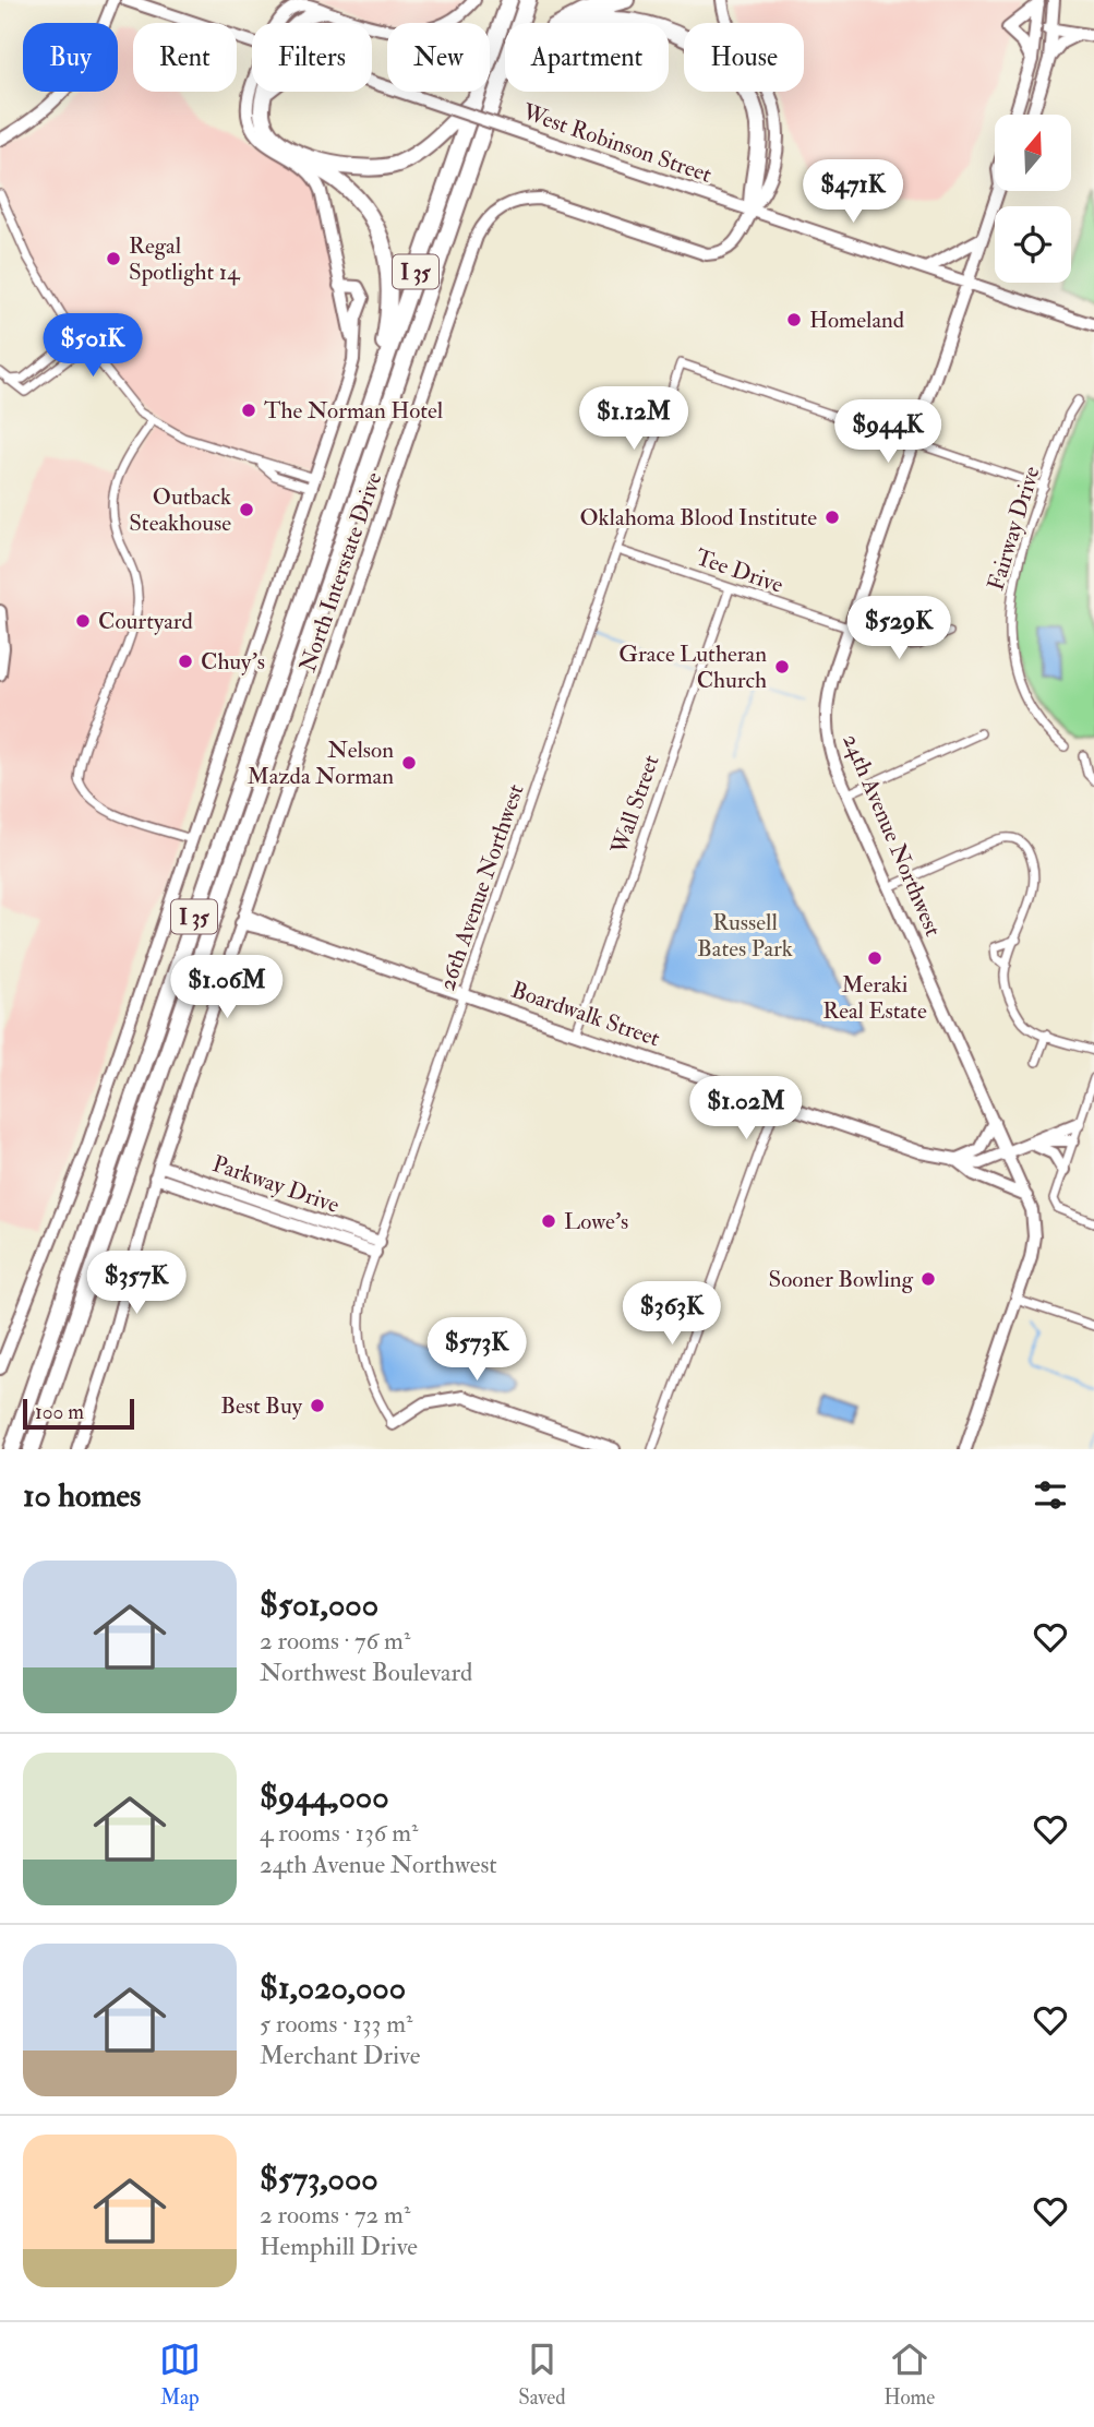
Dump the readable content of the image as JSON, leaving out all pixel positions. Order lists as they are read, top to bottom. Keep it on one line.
{"streets":{"highway":["I 35"],"main road":["West Robinson Street","North Interstate Drive","24th Avenue Northwest","Boardwalk Street","Parkway Drive"],"street":["Fairway Drive","Tee Drive","Wall Street","26th Avenue Northwest"]},"crossings":[["West Robinson Street","North Interstate Drive"],["West Robinson Street","24th Avenue Northwest"],["Tee Drive","Wall Street"],["Tee Drive","24th Avenue Northwest"],["Tee Drive","26th Avenue Northwest"],["North Interstate Drive","Boardwalk Street"],["North Interstate Drive","Parkway Drive"],["Wall Street","Boardwalk Street"],["24th Avenue Northwest","26th Avenue Northwest"],["24th Avenue Northwest","Boardwalk Street"],["26th Avenue Northwest","Boardwalk Street"],["26th Avenue Northwest","Parkway Drive"]],"parks":["Russell Bates Park"],"places":["Regal Spotlight 14","Homeland","The Norman Hotel","Outback Steakhouse","Oklahoma Blood Institute","Courtyard","Chuy's","Grace Lutheran Church","Nelson Mazda Norman","Meraki Real Estate","Lowe's","Sooner Bowling","Best Buy"],"scale_bar":"100 m","north":"top","page":{"chip":["Buy","Rent","Filters","New","Apartment","House"],"price":["$471K","$501K","$1.12M","$944K","$529K","$1.06M","$1.02M","$357K","$363K","$573K"],"scale":"100 m","heading":"10 homes","list":[{"name":"$501,000","note":"2 rooms · 76 m² · Northwest Boulevard"},{"name":"$944,000","note":"4 rooms · 136 m² · 24th Avenue Northwest"},{"name":"$1,020,000","note":"5 rooms · 133 m² · Merchant Drive"},{"name":"$573,000","note":"2 rooms · 72 m² · Hemphill Drive"}],"tabs":["Map","Saved","Home"]}}
